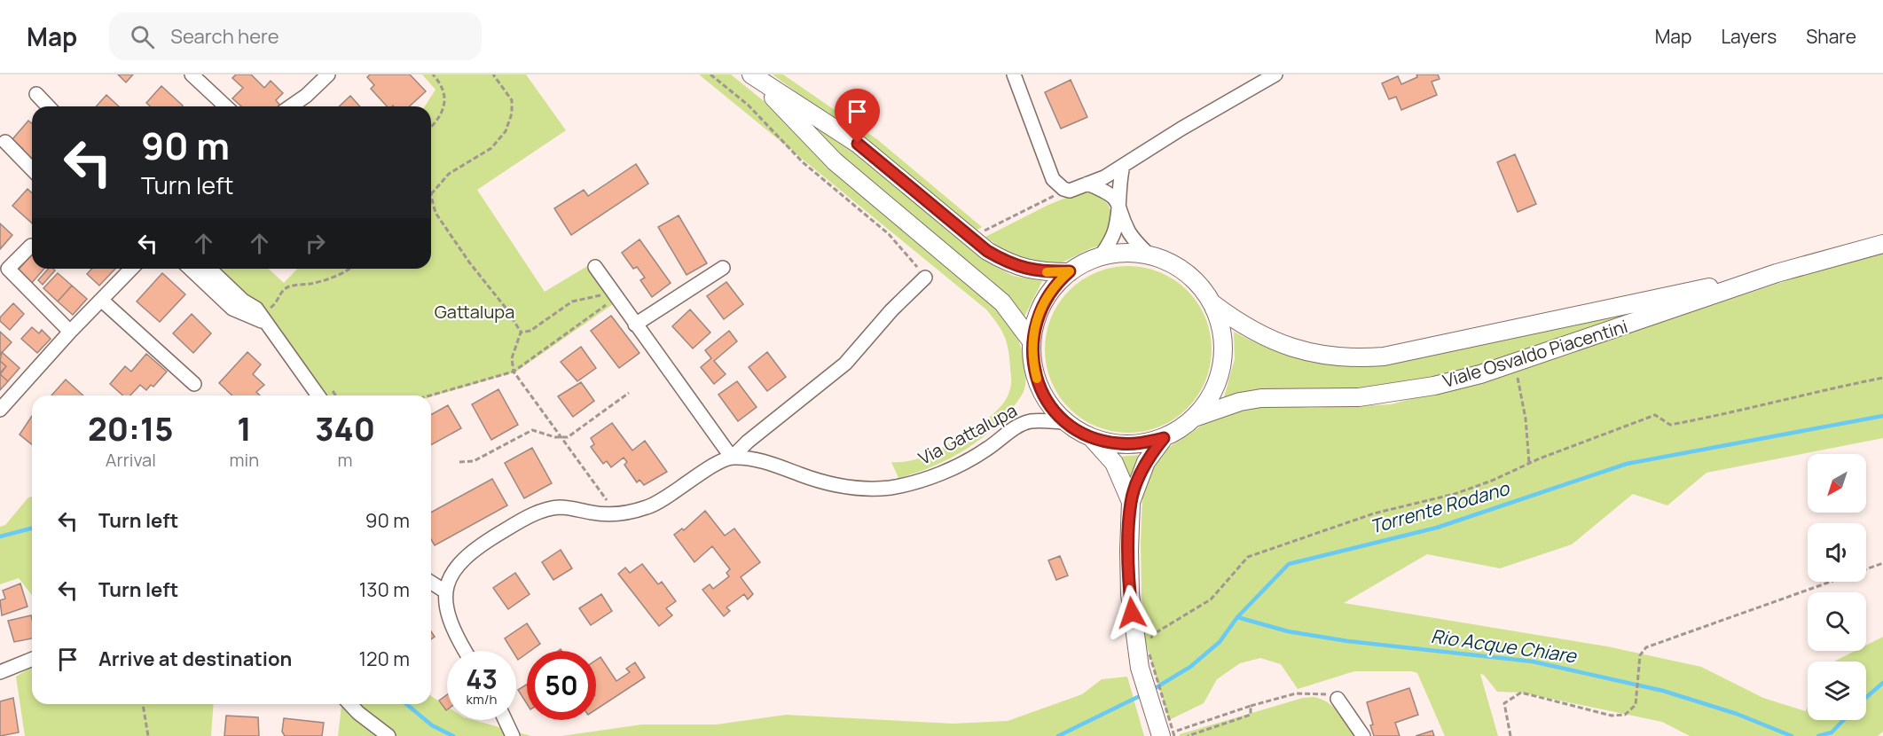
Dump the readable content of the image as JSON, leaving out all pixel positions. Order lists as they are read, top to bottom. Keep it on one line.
{"streets":{"main road":["Viale Osvaldo Piacentini"],"street":["Via Gattalupa"]},"water":["Torrente Rodano","Rio Acque Chiare"],"parks":["Gattalupa"],"north":"bottom left","page":{"header":"Map","search":"Search here","nav":["Map","Layers","Share"],"turn":["90 m","Turn left"],"eta":["20:15","Arrival","1","min","340","m"],"list":[{"name":"Turn left","value":"90 m"},{"name":"Turn left","value":"130 m"},{"name":"Arrive at destination","value":"120 m"}],"speed":"43 km/h","limit":"50"}}
